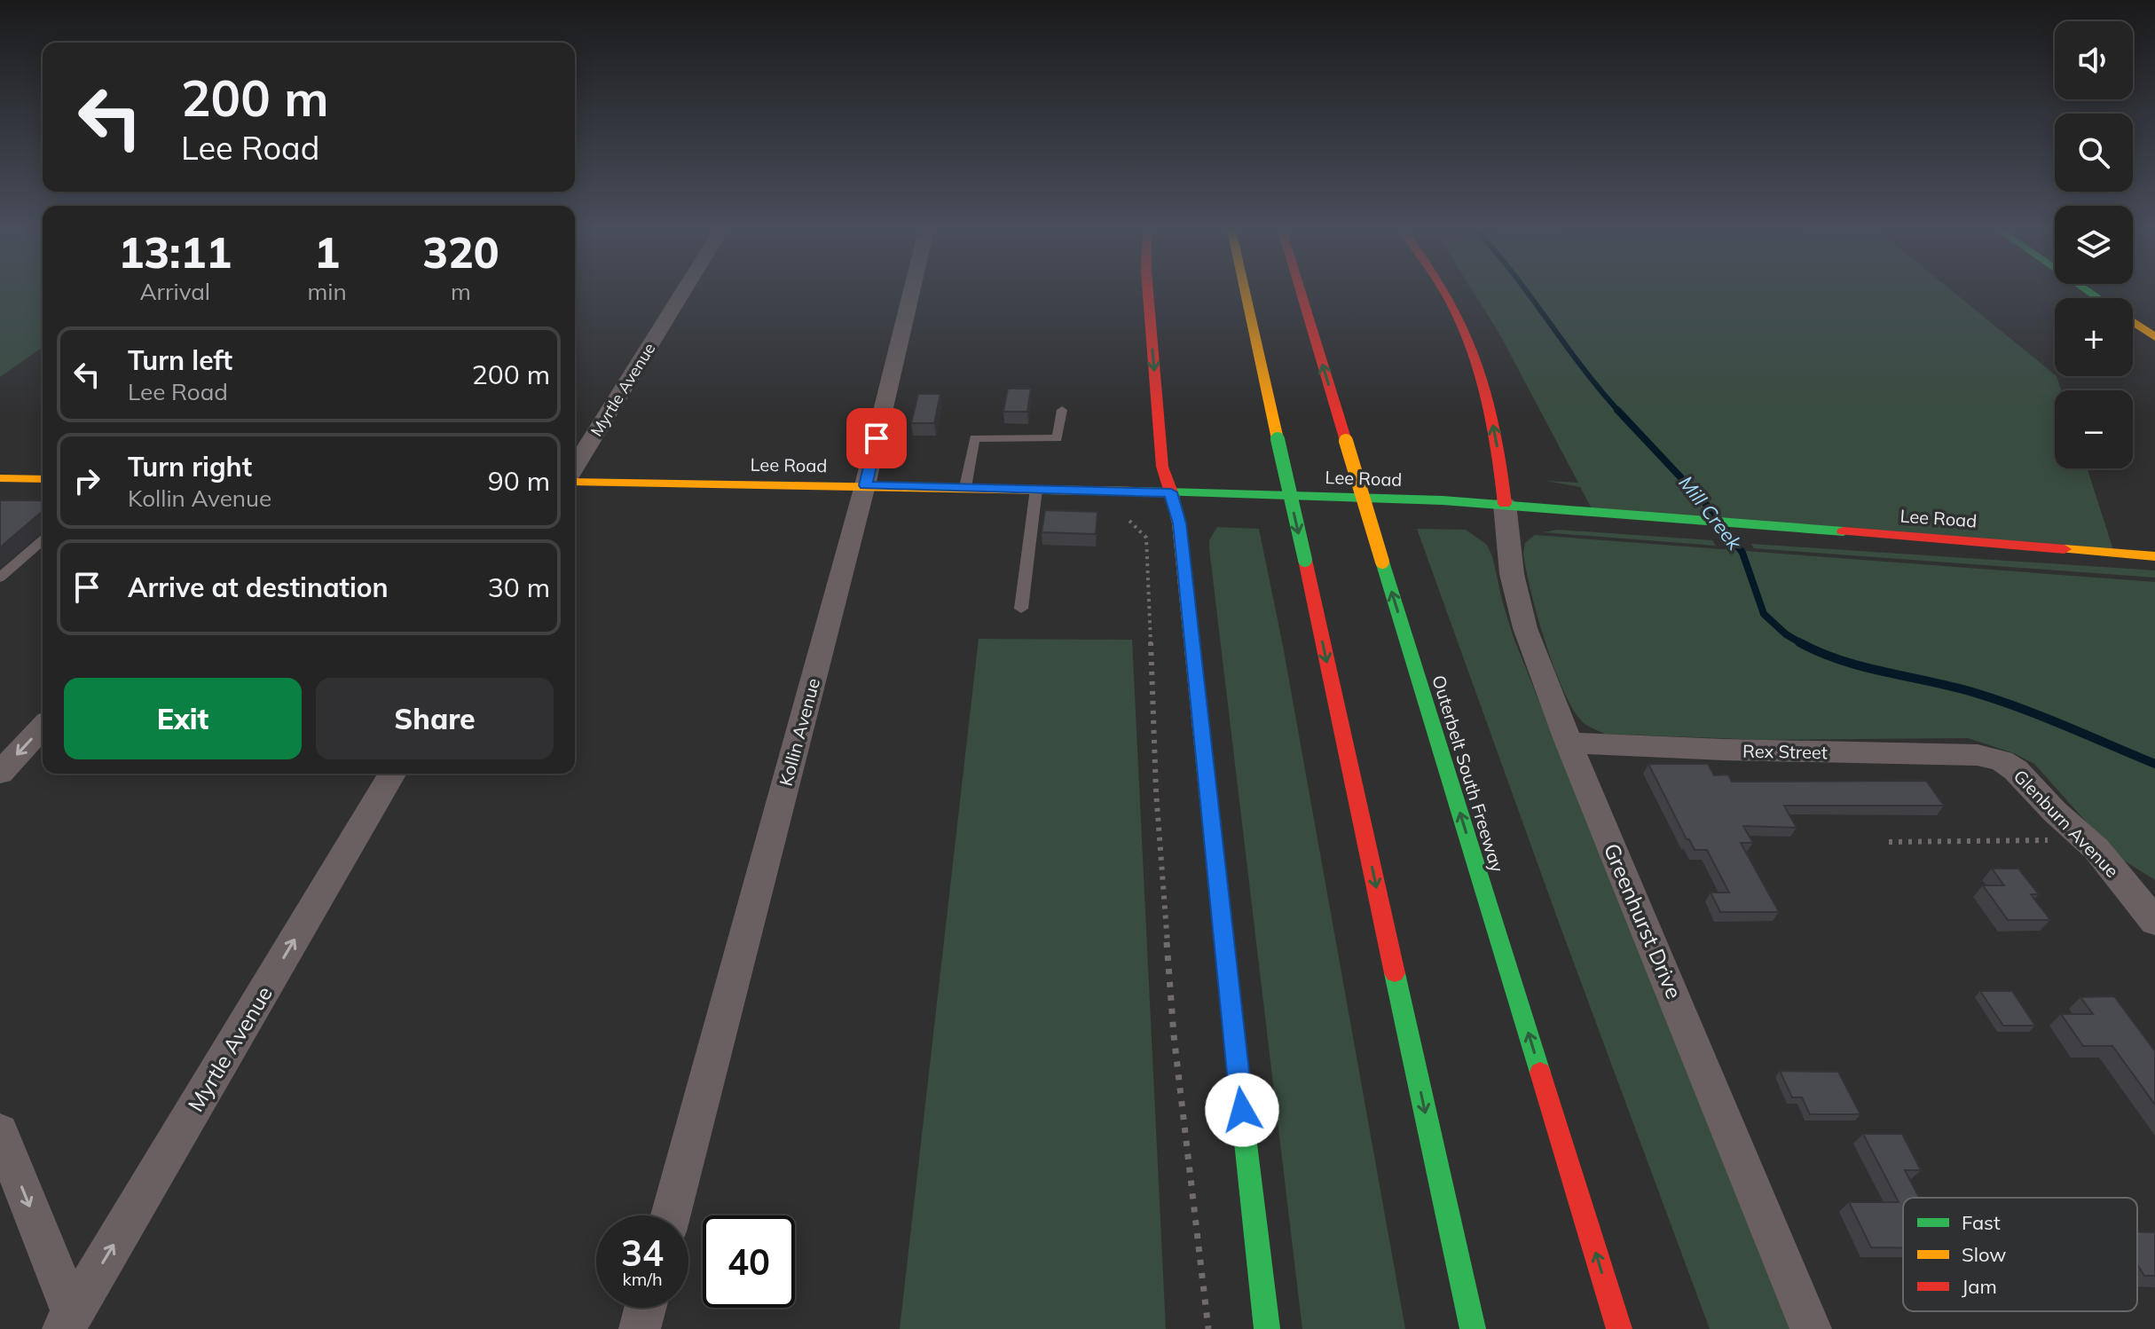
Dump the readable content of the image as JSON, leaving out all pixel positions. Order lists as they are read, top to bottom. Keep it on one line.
{"streets":{"main road":["Lee Road","Outerbelt South Freeway"],"street":["Myrtle Avenue","Kollin Avenue","Rex Street","Glenburn Avenue","Greenhurst Drive"]},"crossings":[["Lee Road","Kollin Avenue"],["Lee Road","Greenhurst Drive"],["Rex Street","Glenburn Avenue"],["Rex Street","Greenhurst Drive"]],"one_way":["Myrtle Avenue"],"water":["Mill Creek"],"legend":["Fast","Slow","Jam"],"page":{"map_buttons":["+","−"],"turn":["200 m","Lee Road"],"eta":["13:11","Arrival","1","min","320","m"],"list":[{"name":"Turn left","note":"Lee Road","value":"200 m"},{"name":"Turn right","note":"Kollin Avenue","value":"90 m"},{"name":"Arrive at destination","value":"30 m"}],"buttons":["Exit","Share"],"speed":"34 km/h","limit":"40"}}
